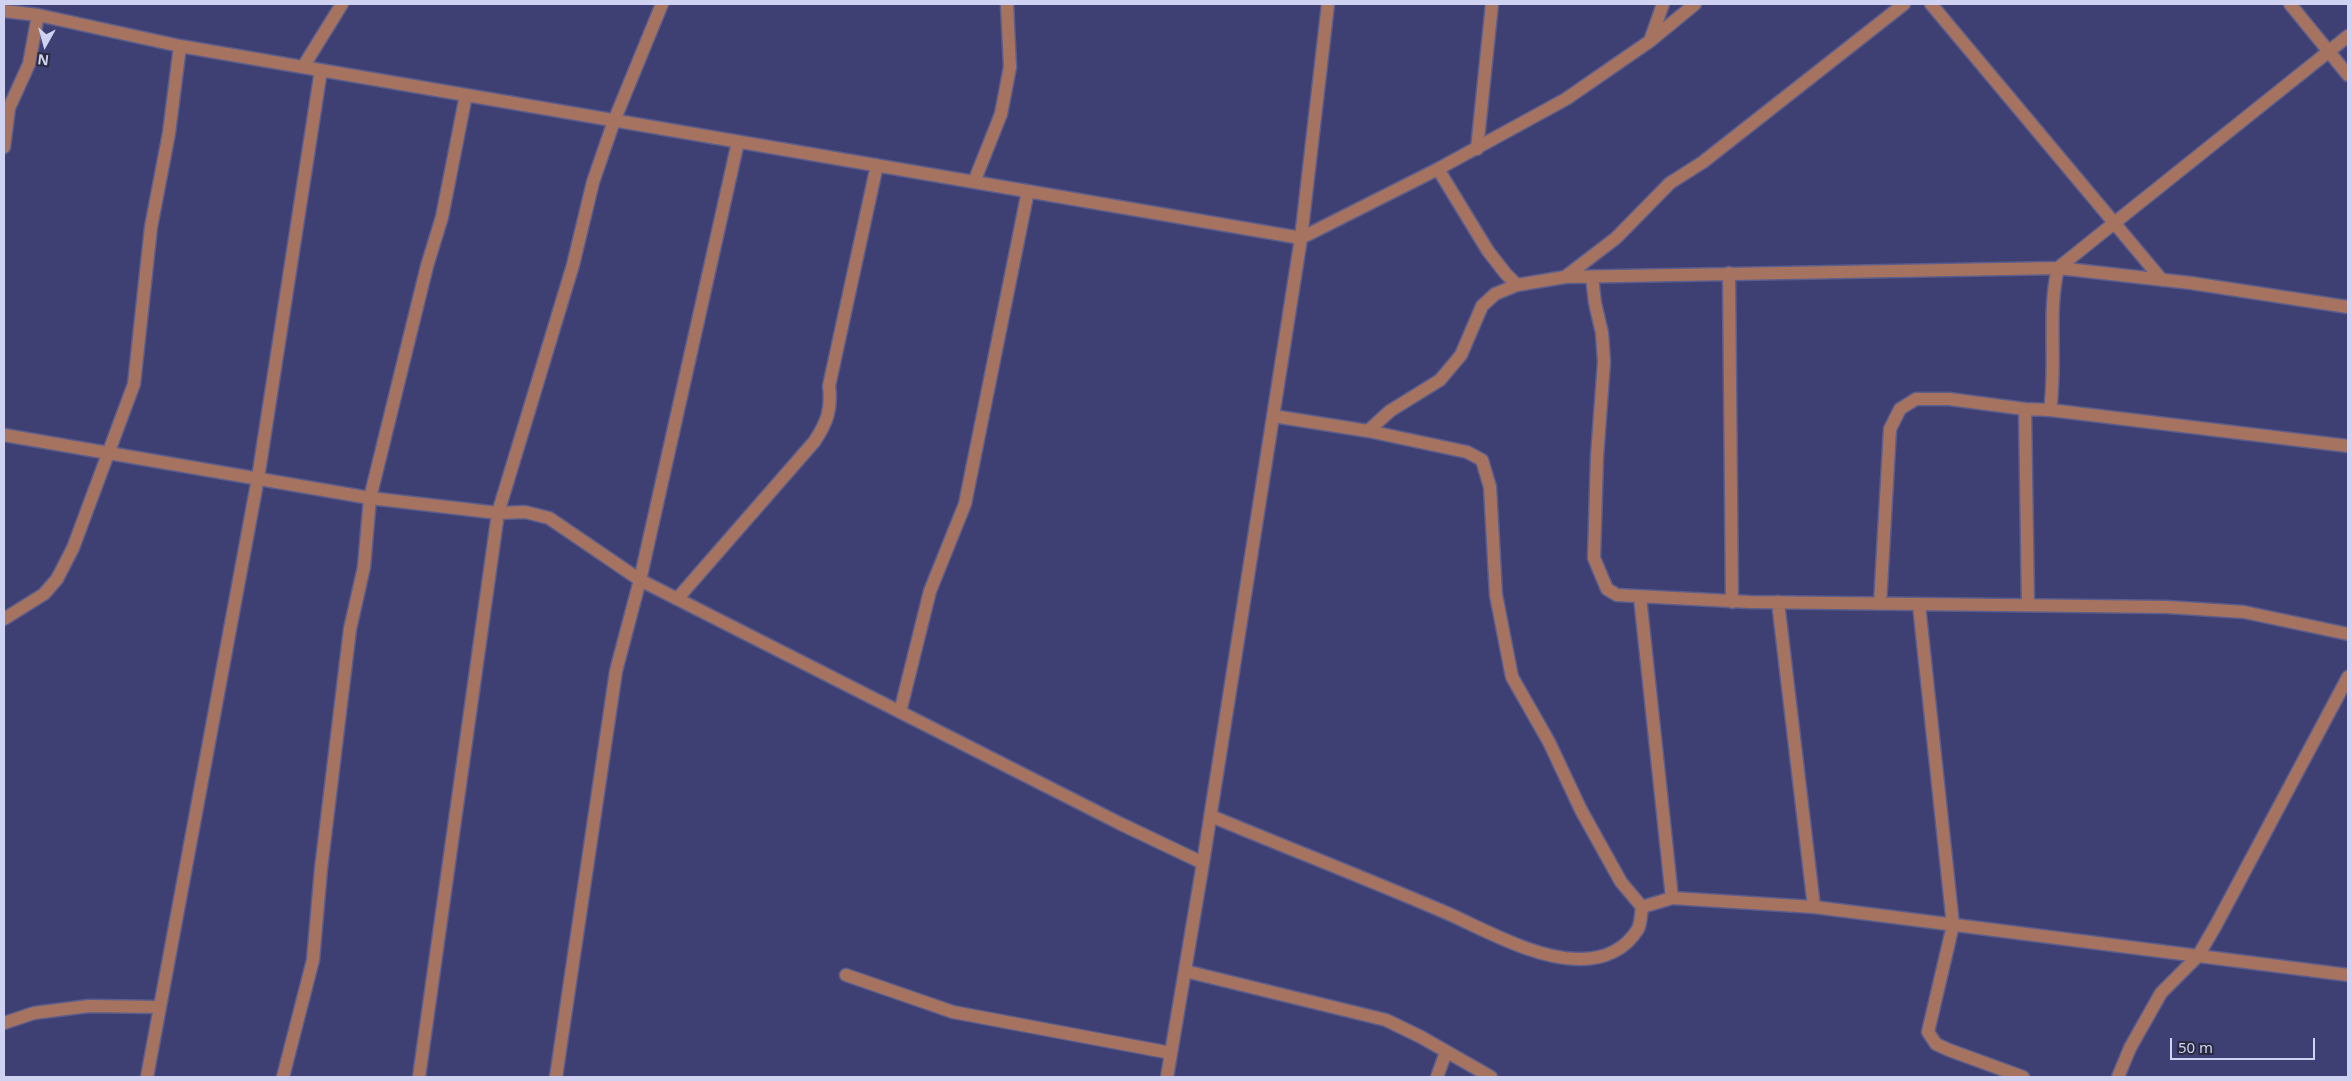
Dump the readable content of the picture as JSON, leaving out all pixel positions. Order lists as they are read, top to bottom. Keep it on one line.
{"scale_bar":"50 m","north":"bottom"}
